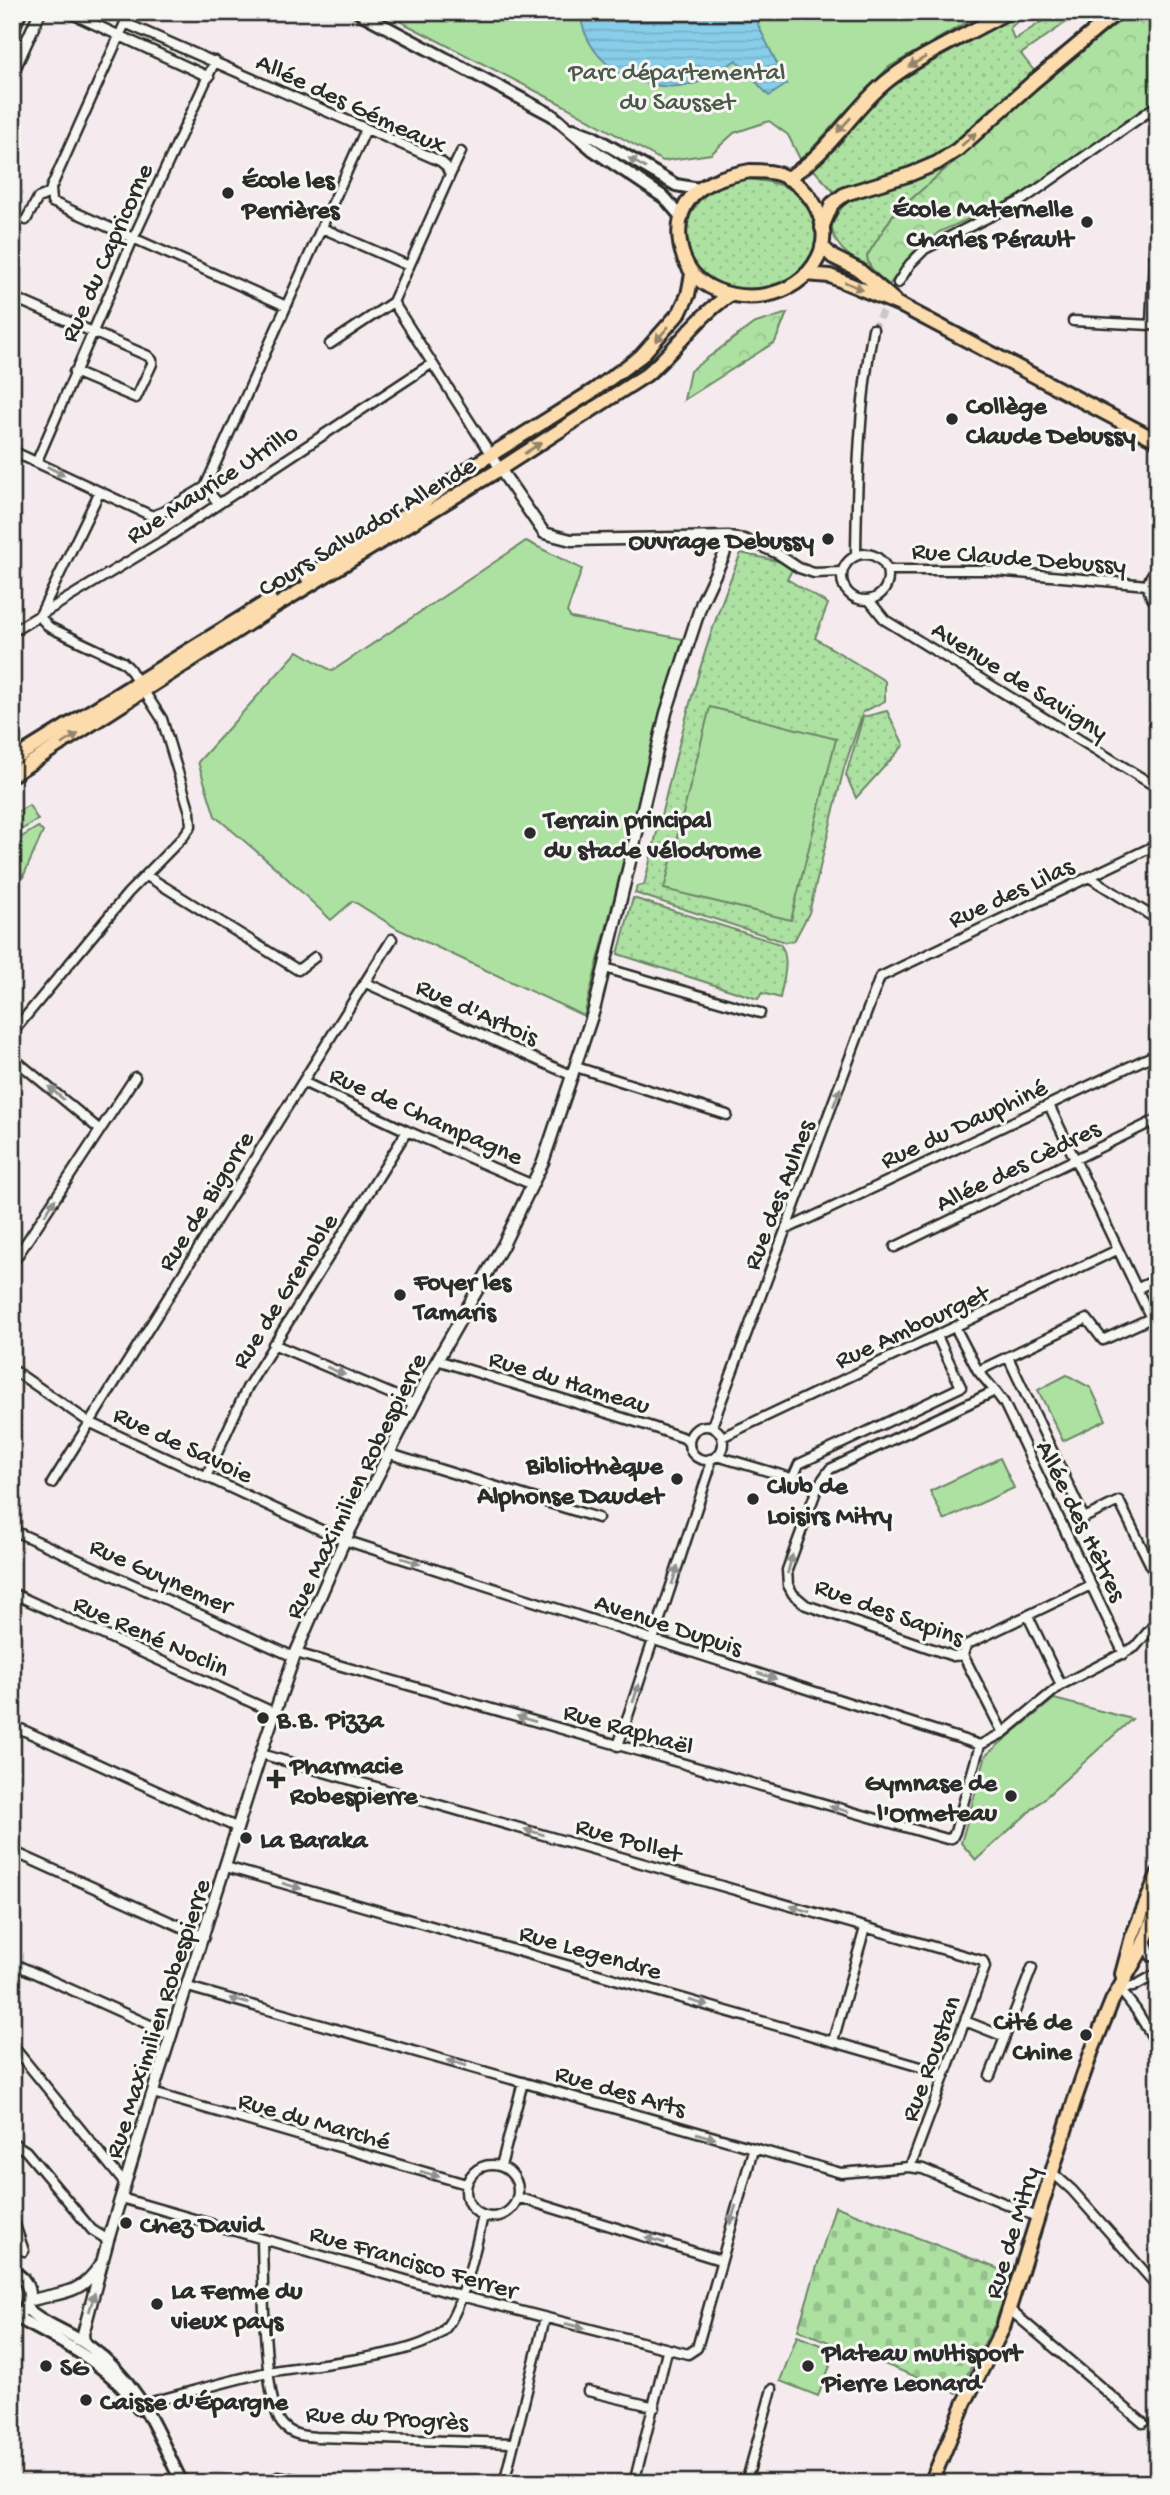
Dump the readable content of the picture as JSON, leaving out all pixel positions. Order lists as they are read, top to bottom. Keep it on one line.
{"streets":{"main road":["Cours Salvador Allende","Rue de Mitry"],"street":["Allée des Gémeaux","Rue du Capricorne","Rue Maurice Utrillo","Rue Claude Debussy","Avenue de Savigny","Rue des Lilas","Rue d'Artois","Rue de Champagne","Rue du Dauphiné","Allée des Cèdres","Rue des Aulnes","Rue de Bigorre","Rue de Grenoble","Rue Ambourget","Rue du Hameau","Rue de Savoie","Rue Maximilien Robespierre","Allée des Hêtres","Rue Guynemer","Rue des Sapins","Avenue Dupuis","Rue René Noclin","Rue Raphaël","Rue Pollet","Rue Legendre","Rue Roustan","Rue des Arts","Rue du Marché","Rue Francisco Ferrer","Rue du Progrès"]},"crossings":[["Allée des Gémeaux","Rue du Capricorne"],["Rue Claude Debussy","Avenue de Savigny"],["Rue des Lilas","Rue des Aulnes"],["Rue d'Artois","Rue de Bigorre"],["Rue d'Artois","Rue Maximilien Robespierre"],["Rue de Champagne","Rue de Bigorre"],["Rue de Champagne","Rue de Grenoble"],["Rue de Champagne","Rue Maximilien Robespierre"],["Rue du Dauphiné","Rue des Aulnes"],["Rue des Aulnes","Rue Ambourget"],["Rue des Aulnes","Rue du Hameau"],["Rue de Bigorre","Rue de Savoie"],["Rue de Grenoble","Rue de Savoie"],["Rue Ambourget","Rue du Hameau"],["Rue Ambourget","Allée des Hêtres"],["Rue du Hameau","Rue Maximilien Robespierre"],["Rue de Savoie","Rue Maximilien Robespierre"],["Rue de Savoie","Avenue Dupuis"],["Rue Maximilien Robespierre","Rue Guynemer"],["Rue Maximilien Robespierre","Avenue Dupuis"],["Rue Maximilien Robespierre","Rue René Noclin"],["Rue Maximilien Robespierre","Rue Raphaël"],["Rue Maximilien Robespierre","Rue Pollet"],["Rue Maximilien Robespierre","Rue Legendre"],["Rue Maximilien Robespierre","Rue des Arts"],["Rue Maximilien Robespierre","Rue du Marché"],["Rue Maximilien Robespierre","Rue Francisco Ferrer"],["Rue Guynemer","Rue Raphaël"],["Avenue Dupuis","Rue Raphaël"],["Rue Pollet","Rue Roustan"],["Rue Legendre","Rue Roustan"],["Rue Roustan","Rue des Arts"],["Rue des Arts","Rue de Mitry"],["Rue Francisco Ferrer","Rue du Progrès"]],"one_way":["Rue des Aulnes","Avenue Dupuis","Rue Raphaël","Rue Pollet","Rue Legendre","Rue du Marché"],"parks":["Parc départemental du Sausset"],"places":{"other":["École les Perrières","École Maternelle Charles Pérault","Collège Claude Debussy","Ouvrage Debussy","Terrain principal du stade vélodrome","Foyer les Tamaris","Bibliothèque Alphonse Daudet","Club de Loisirs Mitry","B.B. Pizza","Gymnase de l'Ormeteau","La Baraka","Cité de Chine","Chez David","La Ferme du vieux pays","SG","Plateau multisport Pierre Leonard","Caisse d'Épargne"],"health":["Pharmacie Robespierre"]}}
